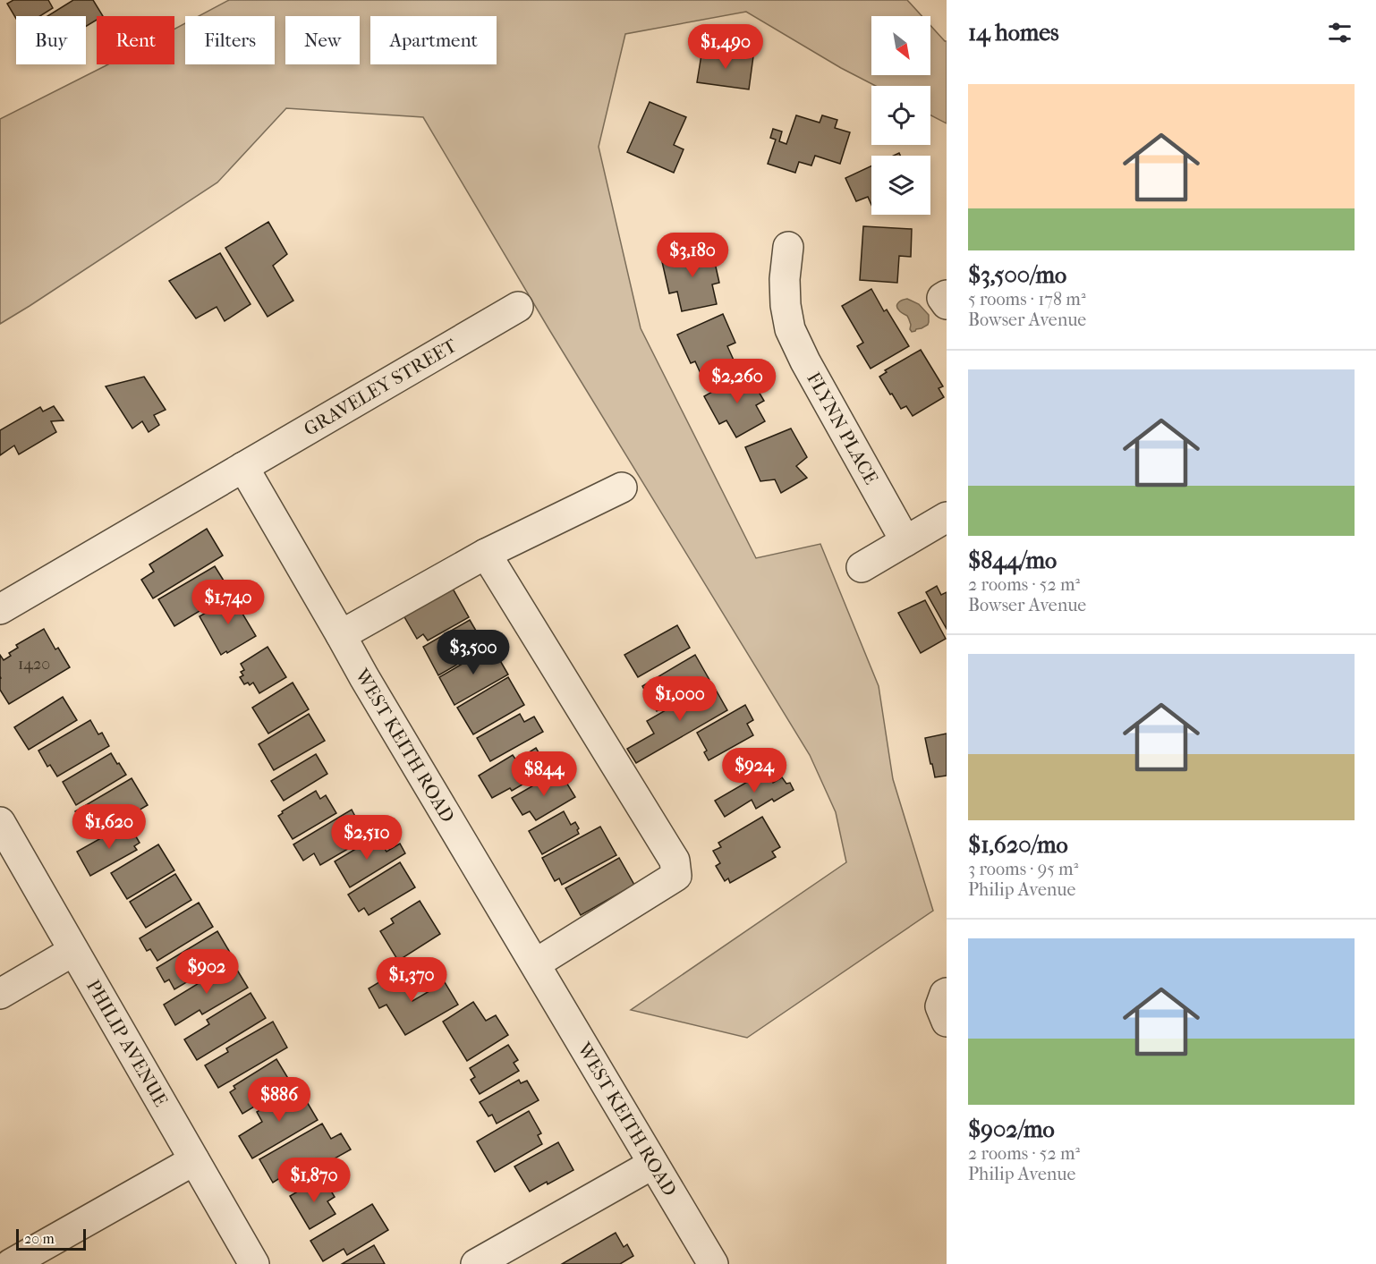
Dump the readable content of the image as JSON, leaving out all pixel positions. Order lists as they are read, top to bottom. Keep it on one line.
{"streets":{"street":["GRAVELEY STREET","FLYNN PLACE","WEST KEITH ROAD","PHILIP AVENUE"]},"crossings":[["GRAVELEY STREET","WEST KEITH ROAD"]],"house_numbers":["1420"],"scale_bar":"20 m","north":"bottom right","page":{"heading":"14 homes","chip":["Buy","Rent","Filters","New","Apartment"],"price":["$1,490","$3,180","$2,260","$1,740","$3,500","$1,000","$924","$844","$1,620","$2,510","$902","$1,370","$886","$1,870"],"list":[{"name":"$3,500/mo","note":"5 rooms · 178 m² · Bowser Avenue"},{"name":"$844/mo","note":"2 rooms · 52 m² · Bowser Avenue"},{"name":"$1,620/mo","note":"3 rooms · 95 m² · Philip Avenue"},{"name":"$902/mo","note":"2 rooms · 52 m² · Philip Avenue"}],"scale":"20 m"}}
